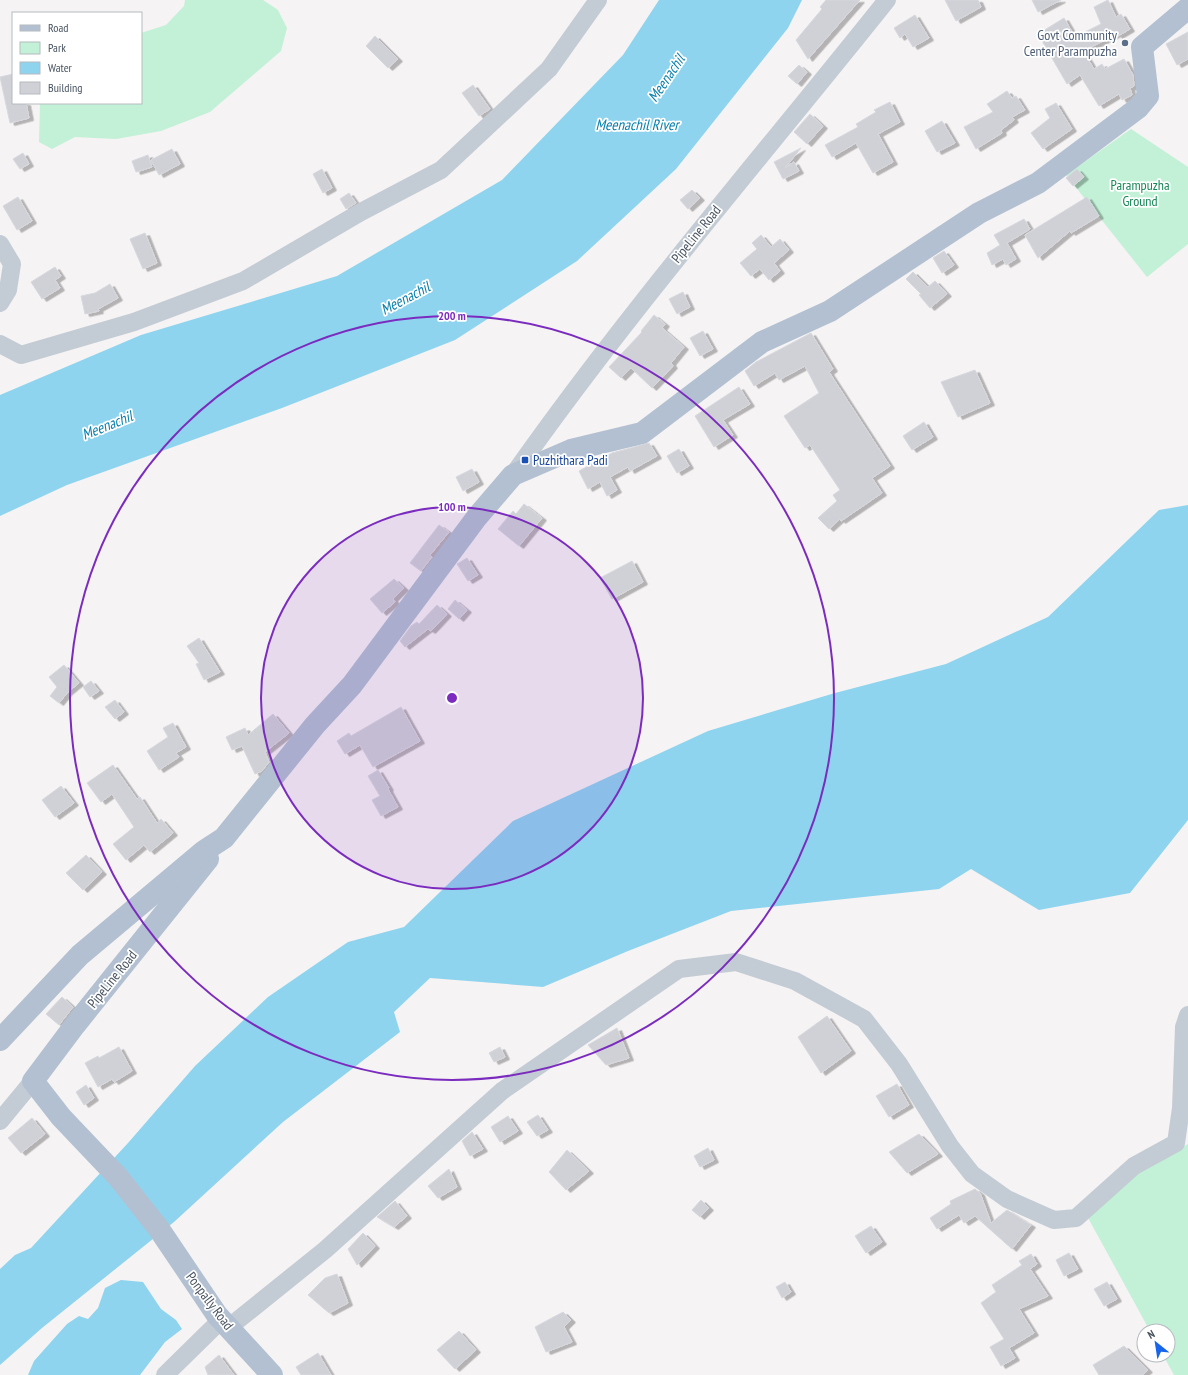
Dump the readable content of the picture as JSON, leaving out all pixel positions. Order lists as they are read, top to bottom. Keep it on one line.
{"streets":{"main road":["PipeLine Road","Ponpally Road"]},"crossings":[["PipeLine Road","Ponpally Road"]],"water":["Meenachil","Meenachil River"],"parks":["Parampuzha Ground"],"places":{"other":["Govt Community Center Parampuzha"],"transit":["Puzhithara Padi"]},"legend":["Road","Park","Water","Building"],"north":"top left","rings":["200 m","100 m"]}
